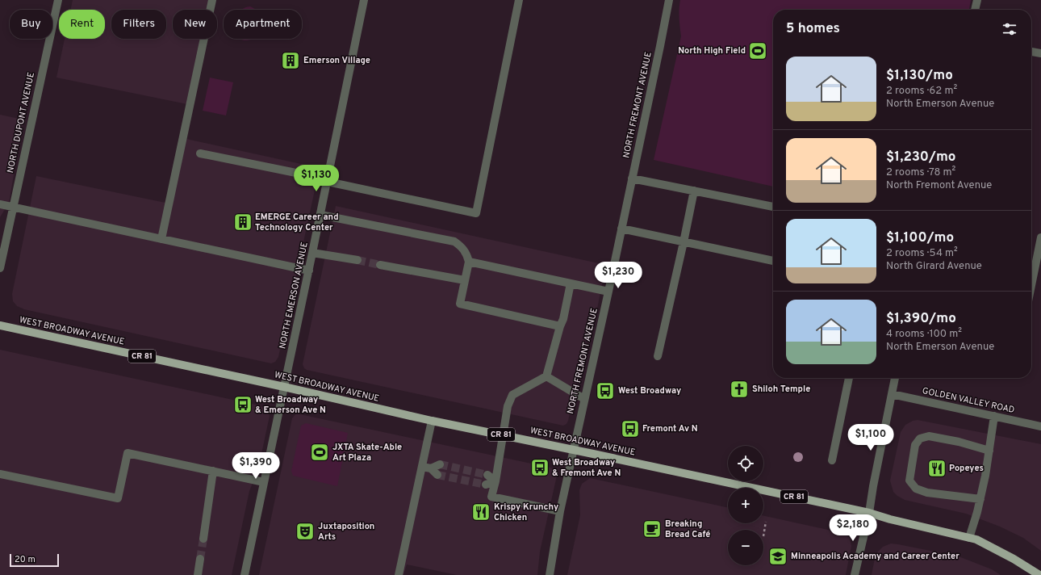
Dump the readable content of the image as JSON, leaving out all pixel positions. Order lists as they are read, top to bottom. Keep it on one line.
{"streets":{"main road":["WEST BROADWAY AVENUE","CR 81"],"street":["NORTH FREMONT AVENUE","NORTH DUPONT AVENUE","NORTH EMERSON AVENUE","GOLDEN VALLEY ROAD"]},"crossings":[["NORTH FREMONT AVENUE","WEST BROADWAY AVENUE"],["NORTH EMERSON AVENUE","WEST BROADWAY AVENUE"]],"places":{"sports":["North High Field","JXTA Skate-Able Art Plaza"],"building":["Emerson Village","EMERGE Career and Technology Center"],"church":["Shiloh Temple"],"bus stop":["West Broadway","West Broadway & Emerson Ave N","Fremont Av N","West Broadway & Fremont Ave N"],"restaurant":["Popeyes","Krispy Krunchy Chicken"],"cafe":["Breaking Bread Café"],"theatre":["Juxtaposition Arts"],"school or university":["Minneapolis Academy and Career Center"]},"scale_bar":"20 m","page":{"chip":["Buy","Rent","Filters","New","Apartment"],"heading":"5 homes","list":[{"name":"$1,130/mo","note":"2 rooms · 62 m² · North Emerson Avenue"},{"name":"$1,230/mo","note":"2 rooms · 78 m² · North Fremont Avenue"},{"name":"$1,100/mo","note":"2 rooms · 54 m² · North Girard Avenue"},{"name":"$1,390/mo","note":"4 rooms · 100 m² · North Emerson Avenue"}],"price":["$1,130","$1,230","$1,100","$1,390","$2,180"],"map_buttons":["+","−"],"scale":"20 m"}}
